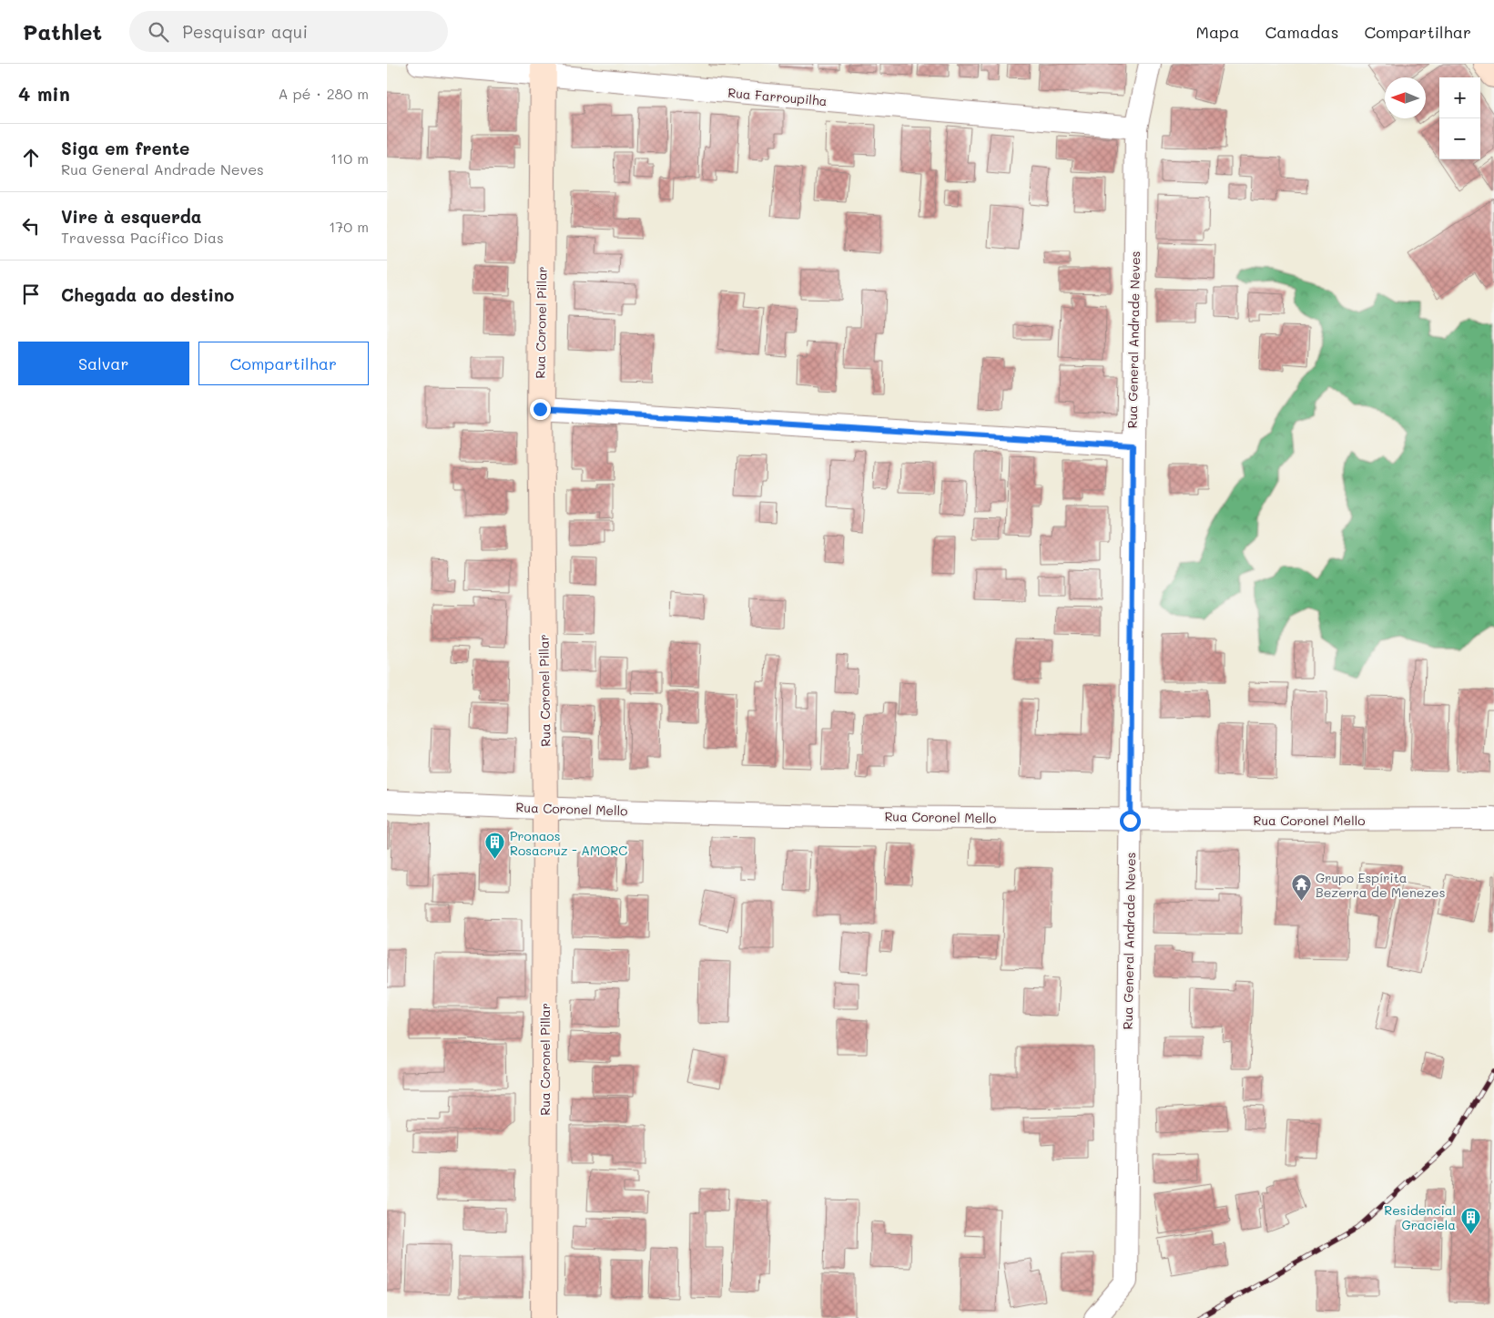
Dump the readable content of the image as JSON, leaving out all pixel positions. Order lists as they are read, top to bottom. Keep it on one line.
{"streets":{"street":["Rua Farroupilha","Rua Coronel Pillar","Rua General Andrade Neves","Rua Coronel Mello"]},"crossings":[["Rua Farroupilha","Rua Coronel Pillar"],["Rua Farroupilha","Rua General Andrade Neves"],["Rua Coronel Pillar","Rua Coronel Mello"],["Rua General Andrade Neves","Rua Coronel Mello"]],"places":{"building":["Pronaos Rosacruz - AMORC","Residencial Graciela"],"temple":["Grupo Espírita Bezerra de Menezes"]},"north":"left","page":{"header":"Pathlet","search":"Pesquisar aqui","nav":["Mapa","Camadas","Compartilhar"],"heading":["4 min","A pé · 280 m"],"map_buttons":["+","−"],"list":[["Siga em frente","Rua General Andrade Neves","110 m"],["Vire à esquerda","Travessa Pacífico Dias","170 m"],"Chegada ao destino"],"buttons":["Salvar","Compartilhar"]}}
